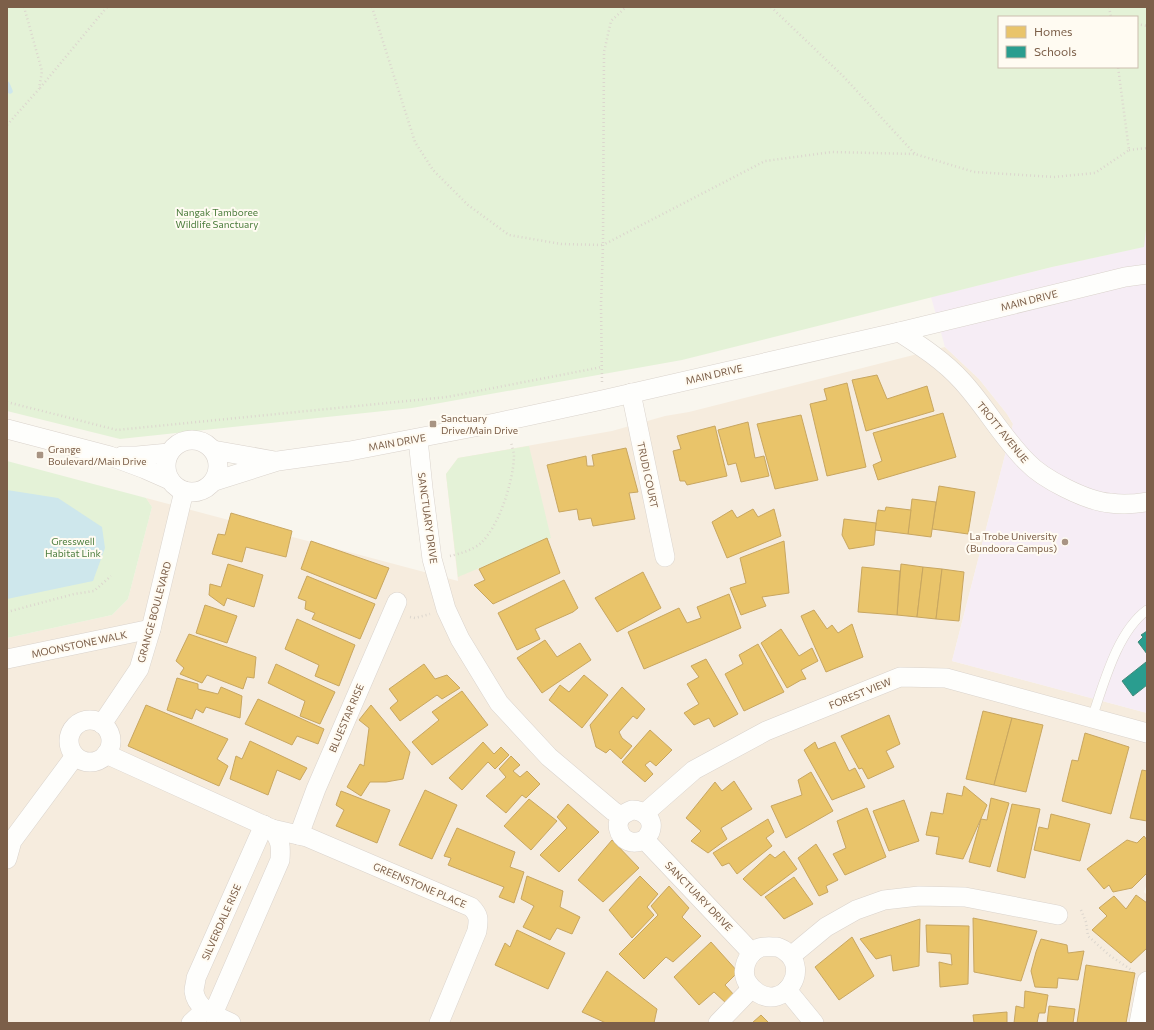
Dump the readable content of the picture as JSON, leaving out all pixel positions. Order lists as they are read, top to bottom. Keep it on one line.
{"streets":{"street":["MAIN DRIVE","TROTT AVENUE","TRUDI COURT","SANCTUARY DRIVE","GRANGE BOULEVARD","MOONSTONE WALK","FOREST VIEW","BLUESTAR RISE","GREENSTONE PLACE","SILVERDALE RISE"]},"crossings":[["MAIN DRIVE","TROTT AVENUE"],["MAIN DRIVE","TRUDI COURT"],["MAIN DRIVE","SANCTUARY DRIVE"],["MAIN DRIVE","GRANGE BOULEVARD"],["SANCTUARY DRIVE","FOREST VIEW"],["GRANGE BOULEVARD","MOONSTONE WALK"],["BLUESTAR RISE","GREENSTONE PLACE"],["GREENSTONE PLACE","SILVERDALE RISE"]],"parks":["Nangak Tamboree Wildlife Sanctuary","Gresswell Habitat Link"],"places":{"transit":["Sanctuary Drive/Main Drive","Grange Boulevard/Main Drive"],"other":["La Trobe University (Bundoora Campus)"]},"legend":["Homes","Schools"]}
